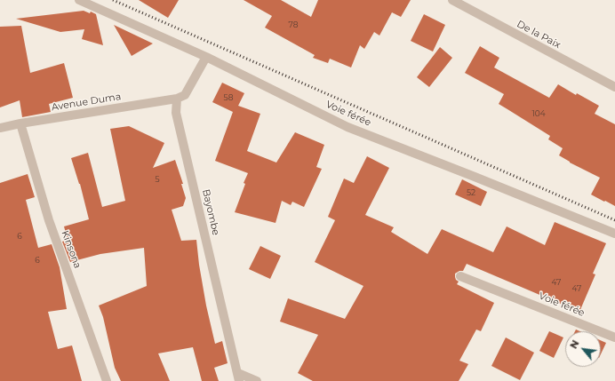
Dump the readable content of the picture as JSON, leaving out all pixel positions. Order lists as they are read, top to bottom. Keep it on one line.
{"streets":{"street":["De la Paix","Avenue Duma","Voie férée","Bayombe","Kinsona"]},"crossings":[["Avenue Duma","Bayombe"],["Avenue Duma","Kinsona"]],"house_numbers":["78","58","104","5","52","6","6","47","47"],"north":"top left"}
